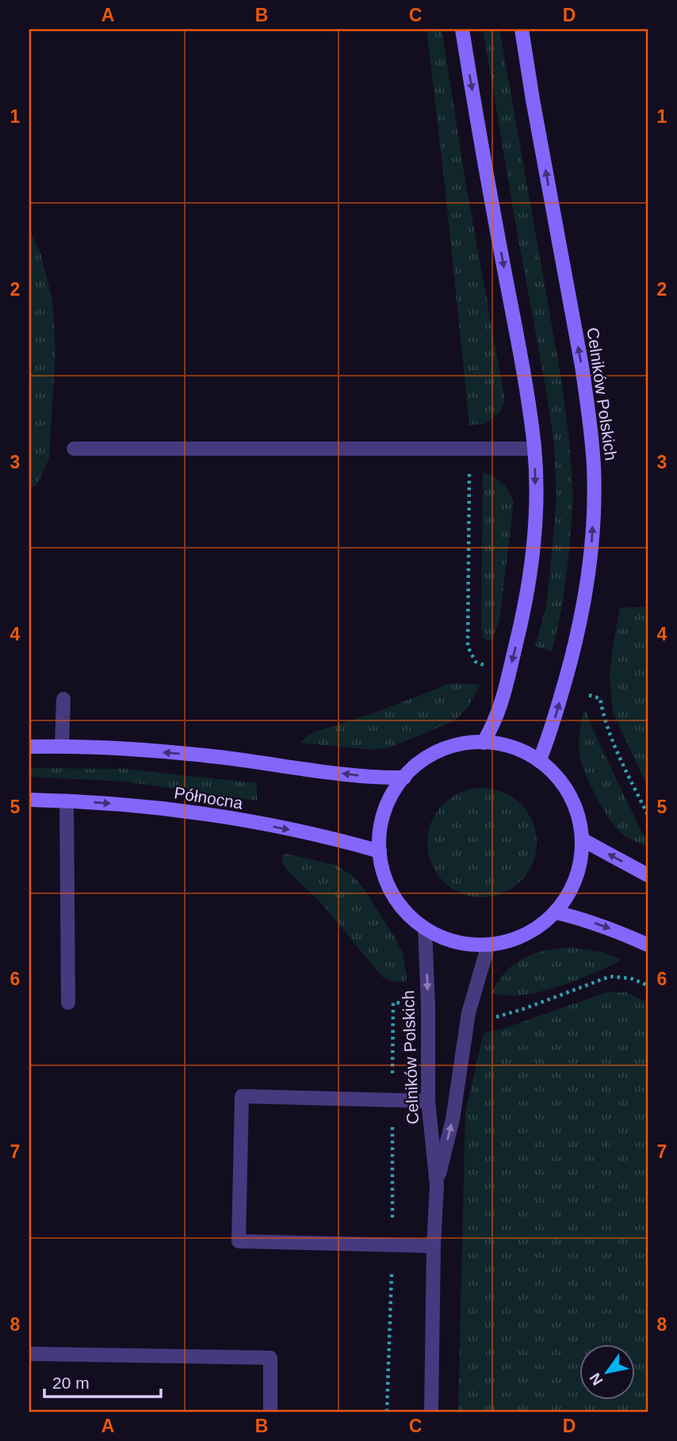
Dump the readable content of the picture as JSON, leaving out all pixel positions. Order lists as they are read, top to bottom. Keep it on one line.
{"streets":{"street":["Celników Polskich","Północna"]},"scale_bar":"20 m","north":"bottom left","grid":{"columns":["A","B","C","D"],"rows":["1","2","3","4","5","6","7","8"]}}
